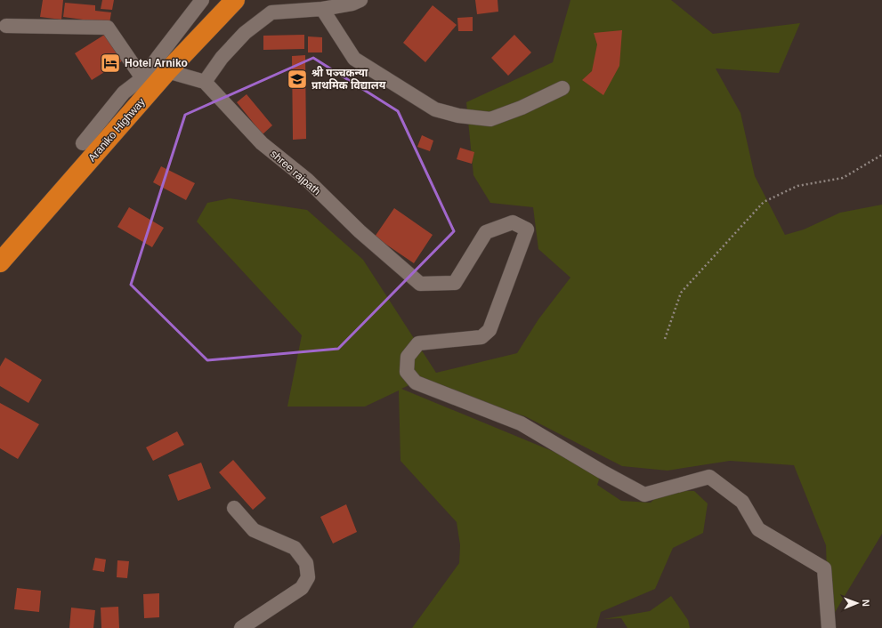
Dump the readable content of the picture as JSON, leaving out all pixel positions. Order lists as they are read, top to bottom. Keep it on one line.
{"streets":{"highway":["Araniko Highway"],"street":["shree rajpath"]},"places":{"hotel":["Hotel Arniko"],"school or university":["श्री पञ्चकन्या प्राथमिक विद्यालय"]},"north":"right"}
